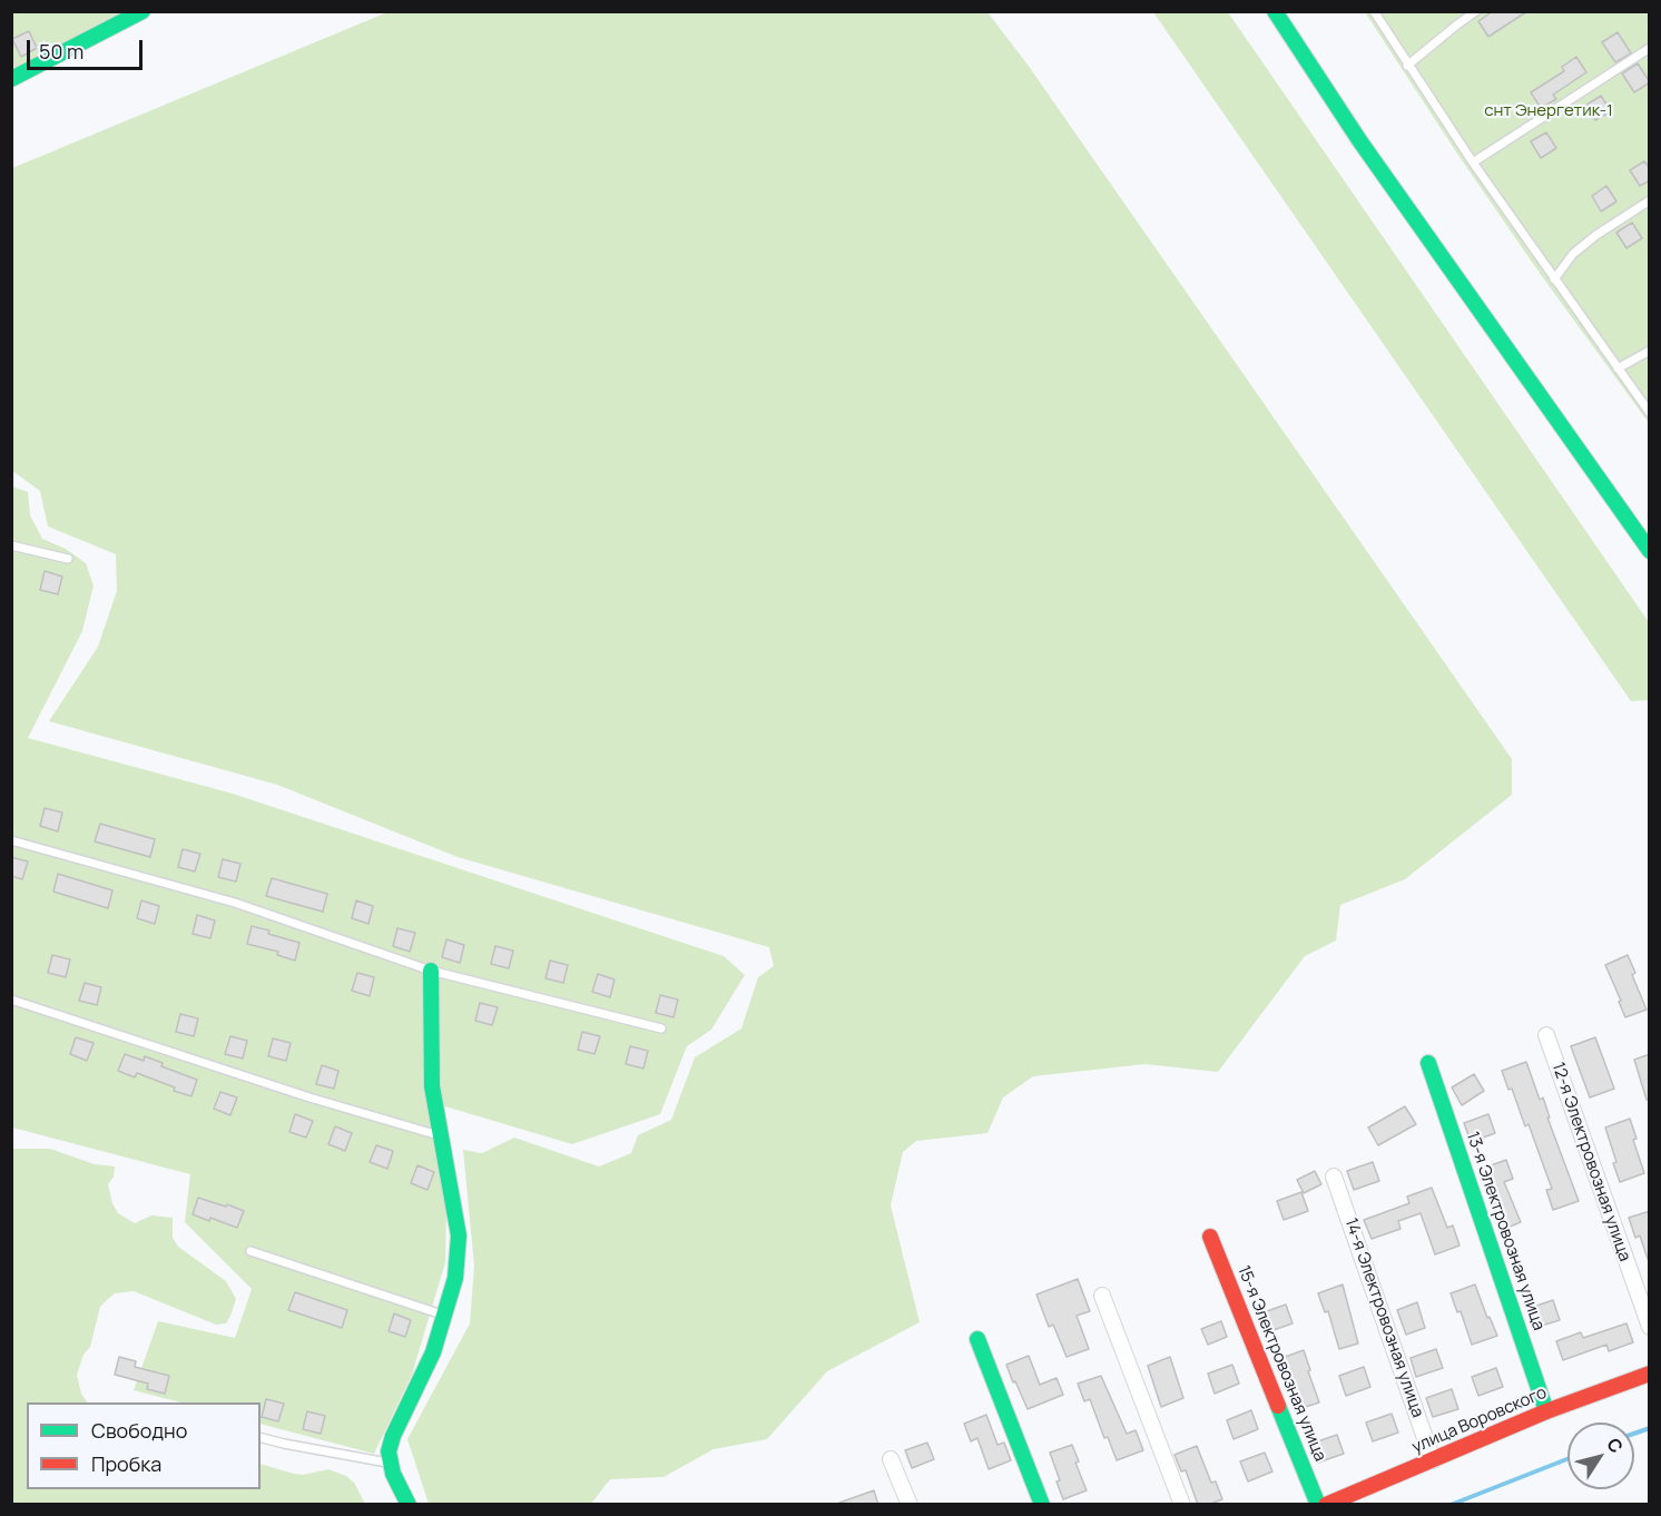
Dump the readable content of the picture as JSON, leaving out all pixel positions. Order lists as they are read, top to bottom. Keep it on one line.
{"streets":{"street":["12-я Электровозная улица","13-я Электровозная улица","14-я Электровозная улица","15-я Электровозная улица","улица Воровского"]},"crossings":[["13-я Электровозная улица","улица Воровского"],["14-я Электровозная улица","улица Воровского"]],"parks":["снт Энергетик-1"],"legend":["Свободно","Пробка"],"scale_bar":"50 m","north":"top right"}
